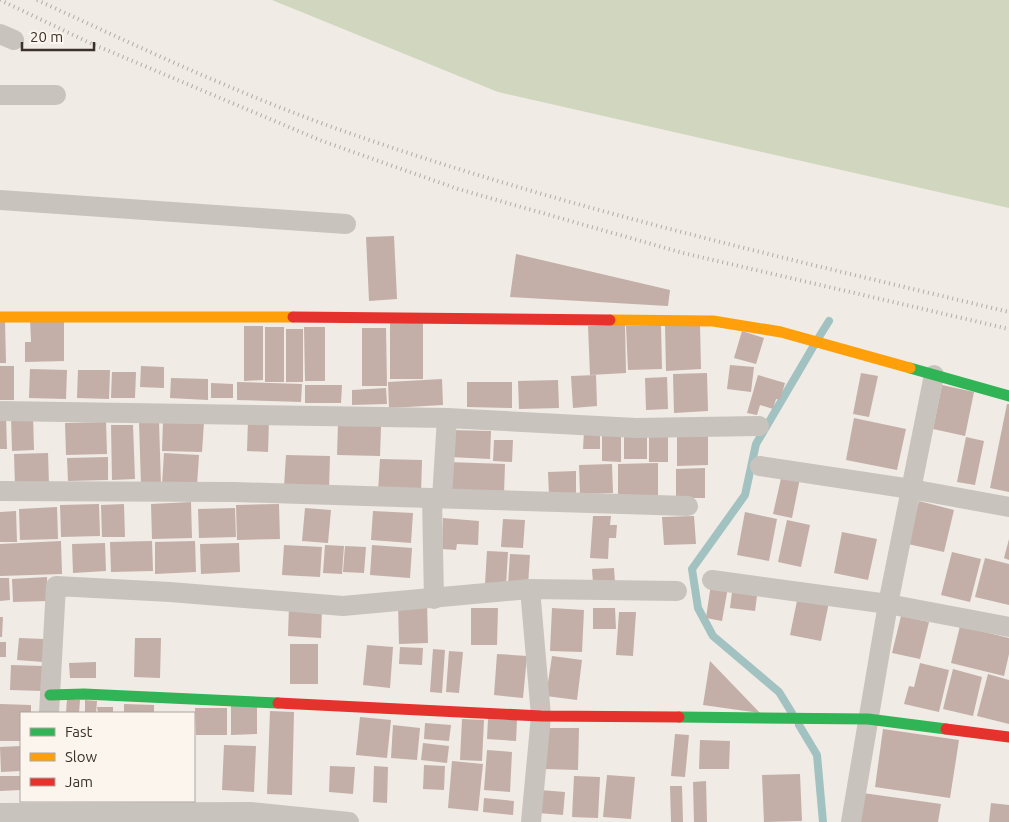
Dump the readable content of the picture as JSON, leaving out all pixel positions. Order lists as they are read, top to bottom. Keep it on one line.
{"legend":["Fast","Slow","Jam"],"scale_bar":"20 m"}
